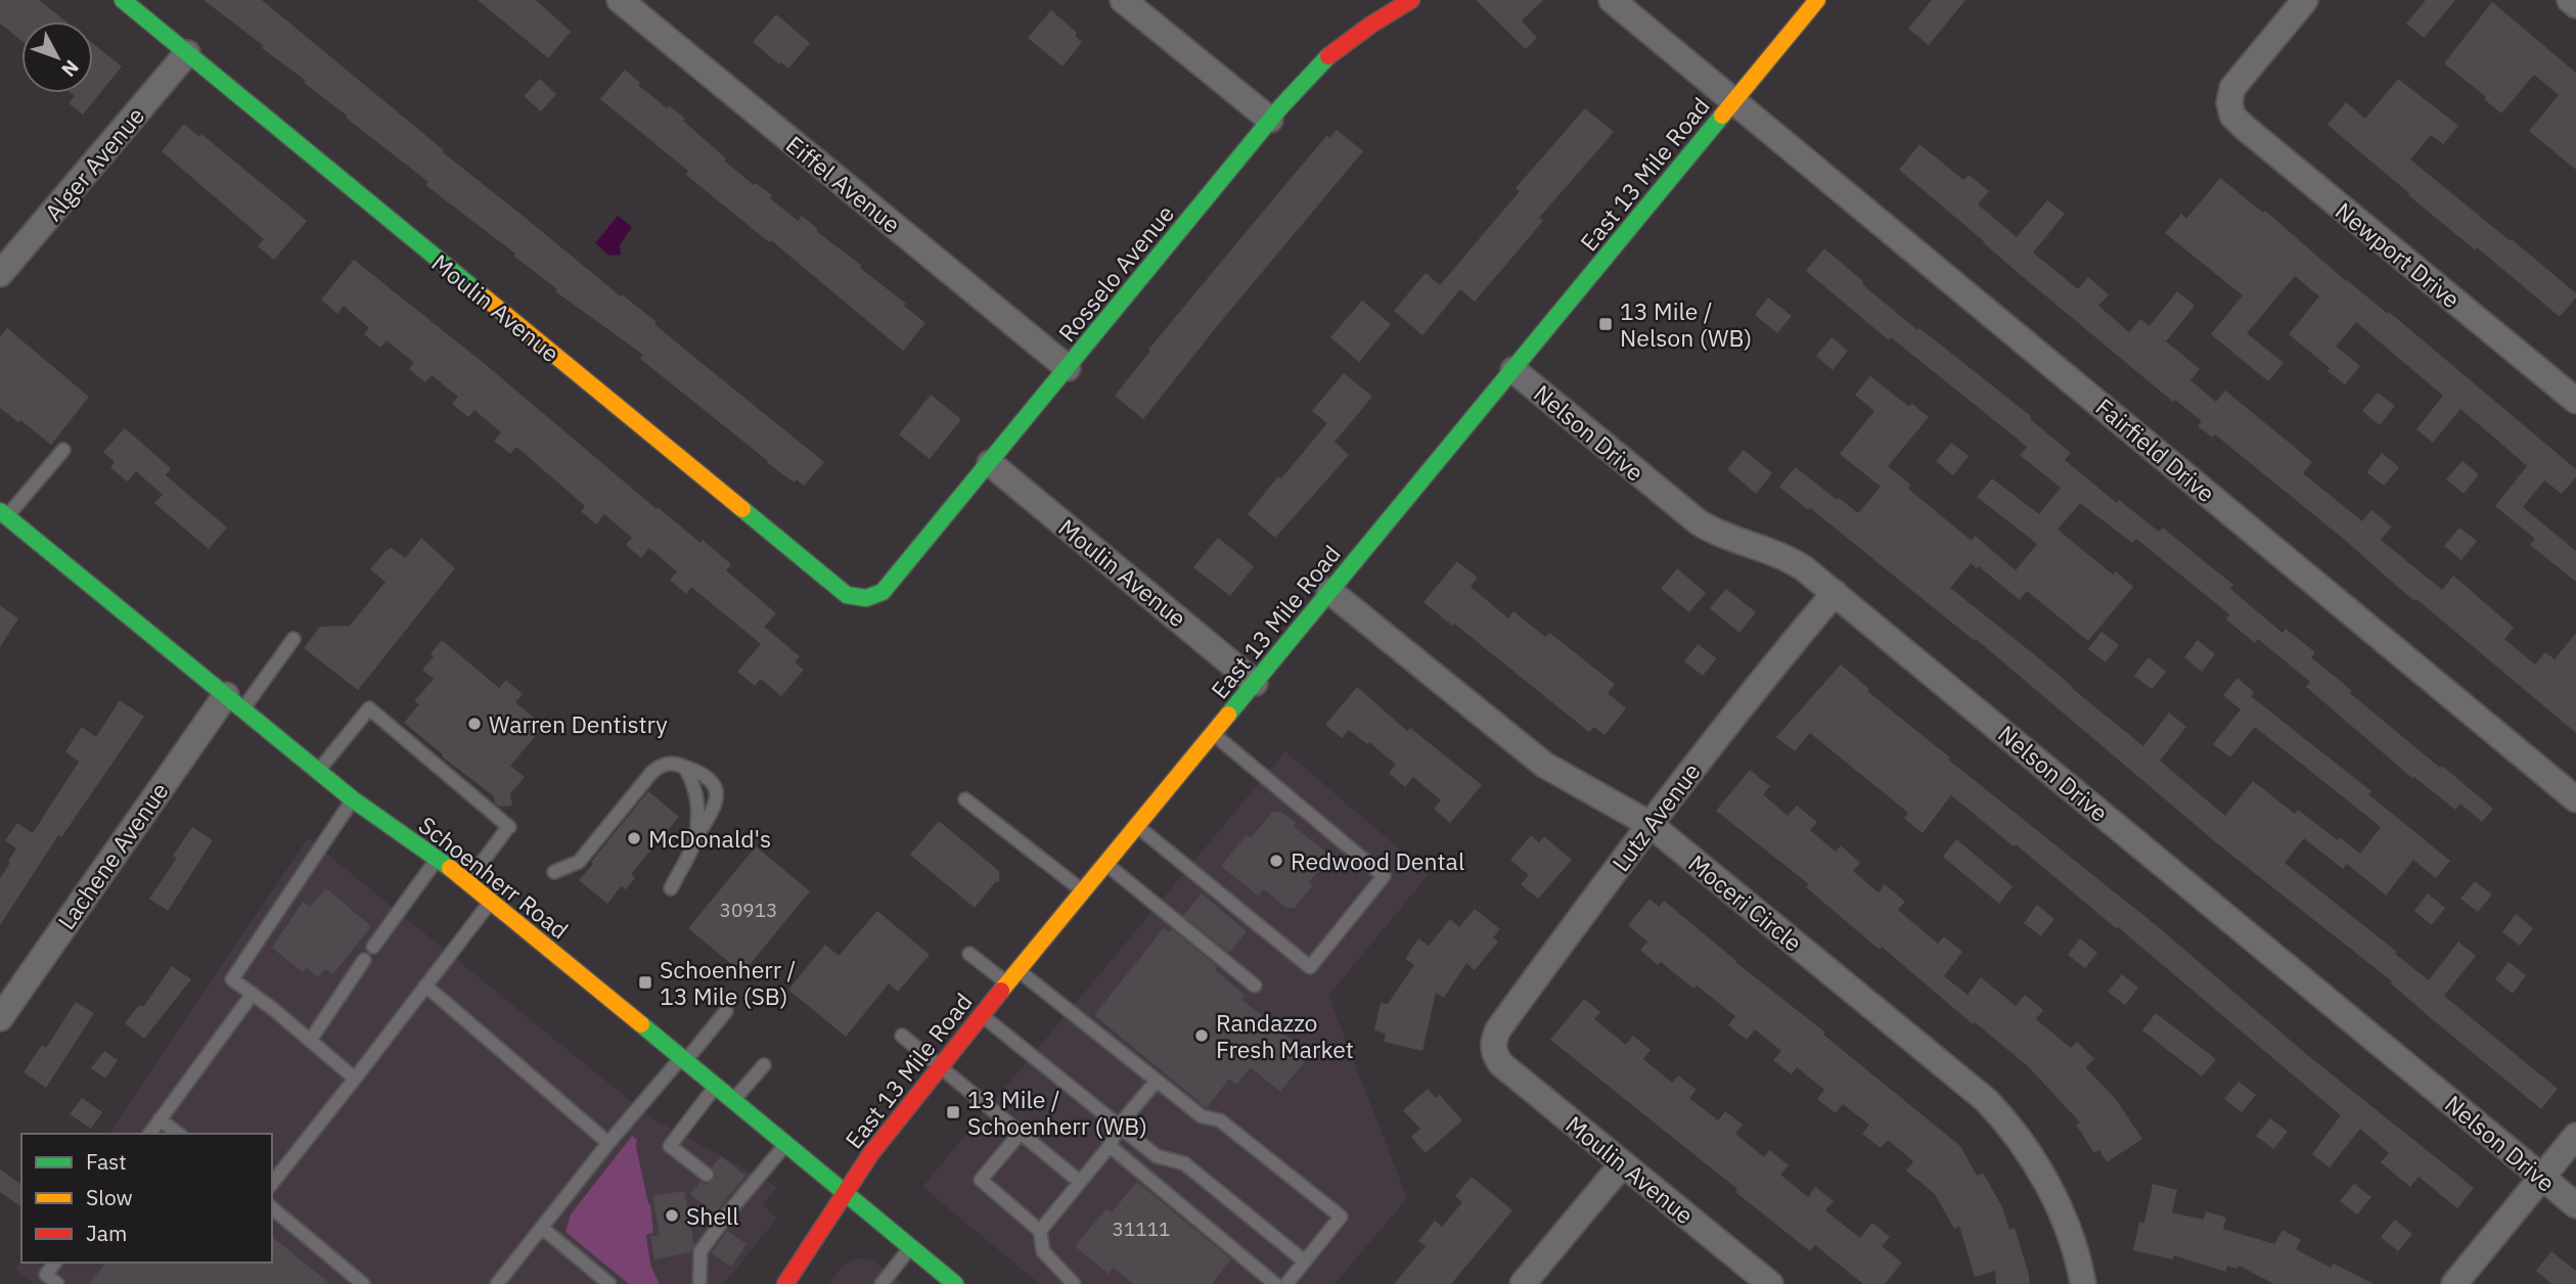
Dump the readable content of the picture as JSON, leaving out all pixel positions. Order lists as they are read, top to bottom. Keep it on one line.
{"streets":{"main road":["East 13 Mile Road","Rosselo Avenue","Moulin Avenue","Schoenherr Road"],"street":["Alger Avenue","Eiffel Avenue","Newport Drive","Nelson Drive","Fairfield Drive","Lutz Avenue","Lachene Avenue","Moceri Circle"]},"crossings":[["Alger Avenue","Moulin Avenue"],["East 13 Mile Road","Moulin Avenue"],["East 13 Mile Road","Nelson Drive"],["East 13 Mile Road","Fairfield Drive"],["East 13 Mile Road","Schoenherr Road"],["East 13 Mile Road","Moceri Circle"],["Eiffel Avenue","Rosselo Avenue"],["Rosselo Avenue","Moulin Avenue"],["Moulin Avenue","Lutz Avenue"],["Nelson Drive","Lutz Avenue"],["Lutz Avenue","Moceri Circle"],["Lachene Avenue","Schoenherr Road"]],"places":{"transit":["13 Mile / Nelson (WB)","Schoenherr / 13 Mile (SB)","13 Mile / Schoenherr (WB)"],"other":["Warren Dentistry","McDonald's","Redwood Dental","Randazzo Fresh Market","Shell"]},"house_numbers":["30913","31111"],"legend":["Fast","Slow","Jam"],"north":"bottom right"}
